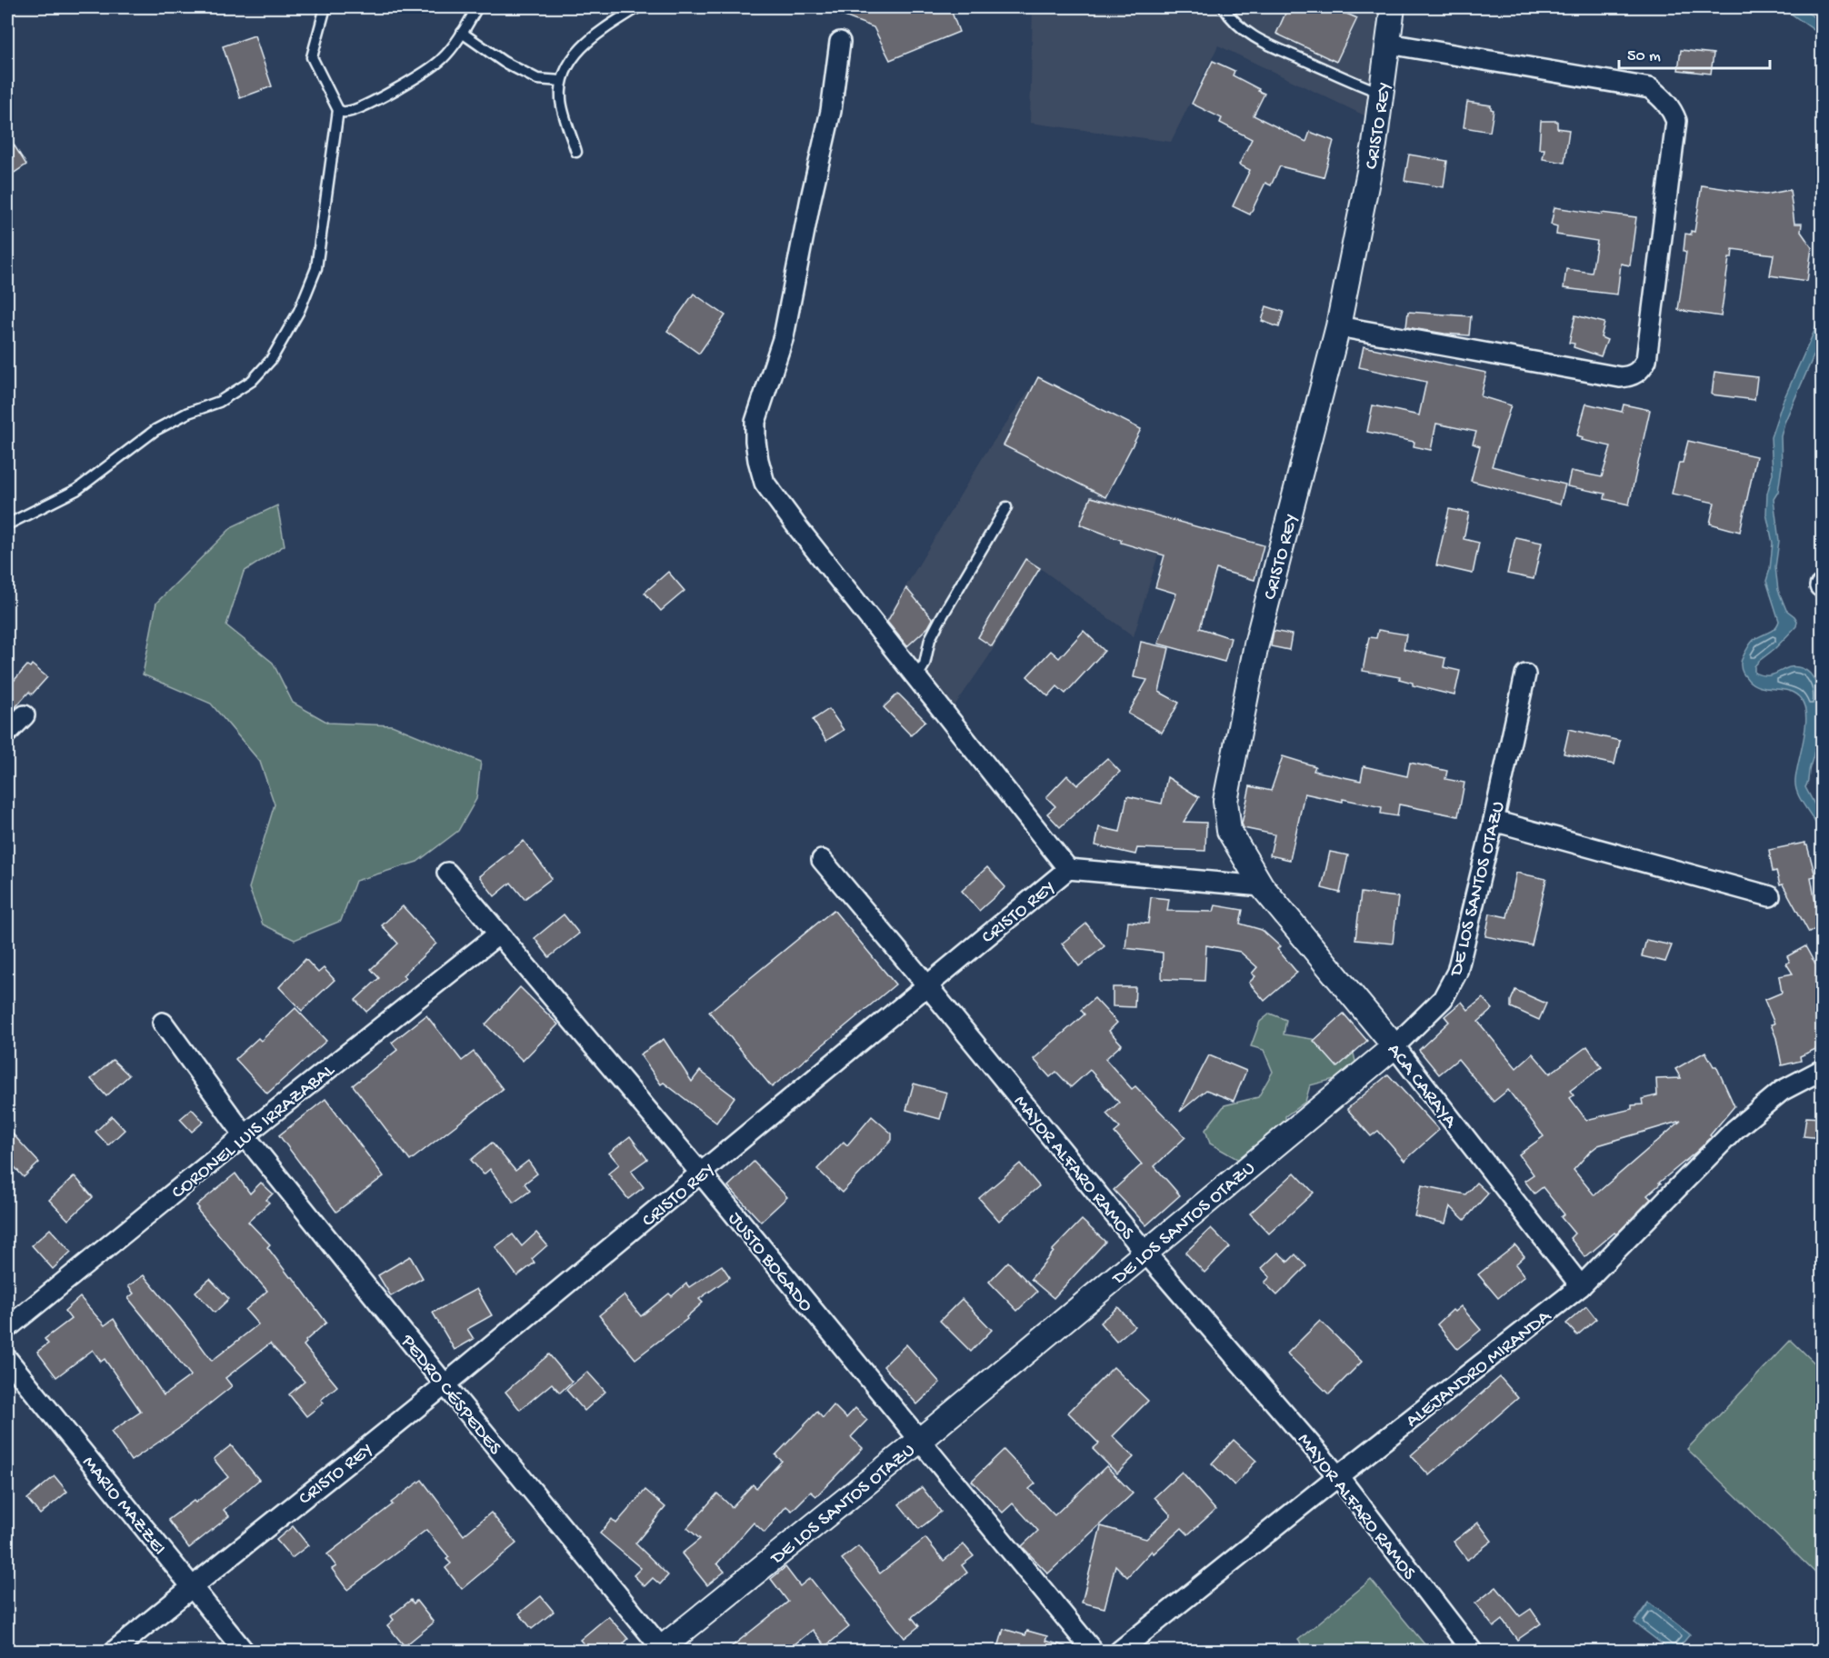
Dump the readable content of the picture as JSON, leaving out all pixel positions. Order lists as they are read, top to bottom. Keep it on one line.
{"streets":{"street":["CRISTO REY","DE LOS SANTOS OTAZU","ACA CARAYA","CORONEL LUIS IRRAZABAL","MAYOR ALFARO RAMOS","JUSTO BOGADO","ALEJANDRO MIRANDA","PEDRO CÉSPEDES","MARIO MAZZEI"]},"crossings":[["CRISTO REY","ACA CARAYA"],["CRISTO REY","MAYOR ALFARO RAMOS"],["CRISTO REY","JUSTO BOGADO"],["CRISTO REY","PEDRO CÉSPEDES"],["CRISTO REY","MARIO MAZZEI"],["DE LOS SANTOS OTAZU","ACA CARAYA"],["DE LOS SANTOS OTAZU","MAYOR ALFARO RAMOS"],["DE LOS SANTOS OTAZU","JUSTO BOGADO"],["DE LOS SANTOS OTAZU","PEDRO CÉSPEDES"],["ACA CARAYA","ALEJANDRO MIRANDA"],["CORONEL LUIS IRRAZABAL","JUSTO BOGADO"],["CORONEL LUIS IRRAZABAL","PEDRO CÉSPEDES"],["MAYOR ALFARO RAMOS","ALEJANDRO MIRANDA"]],"scale_bar":"50 m"}
